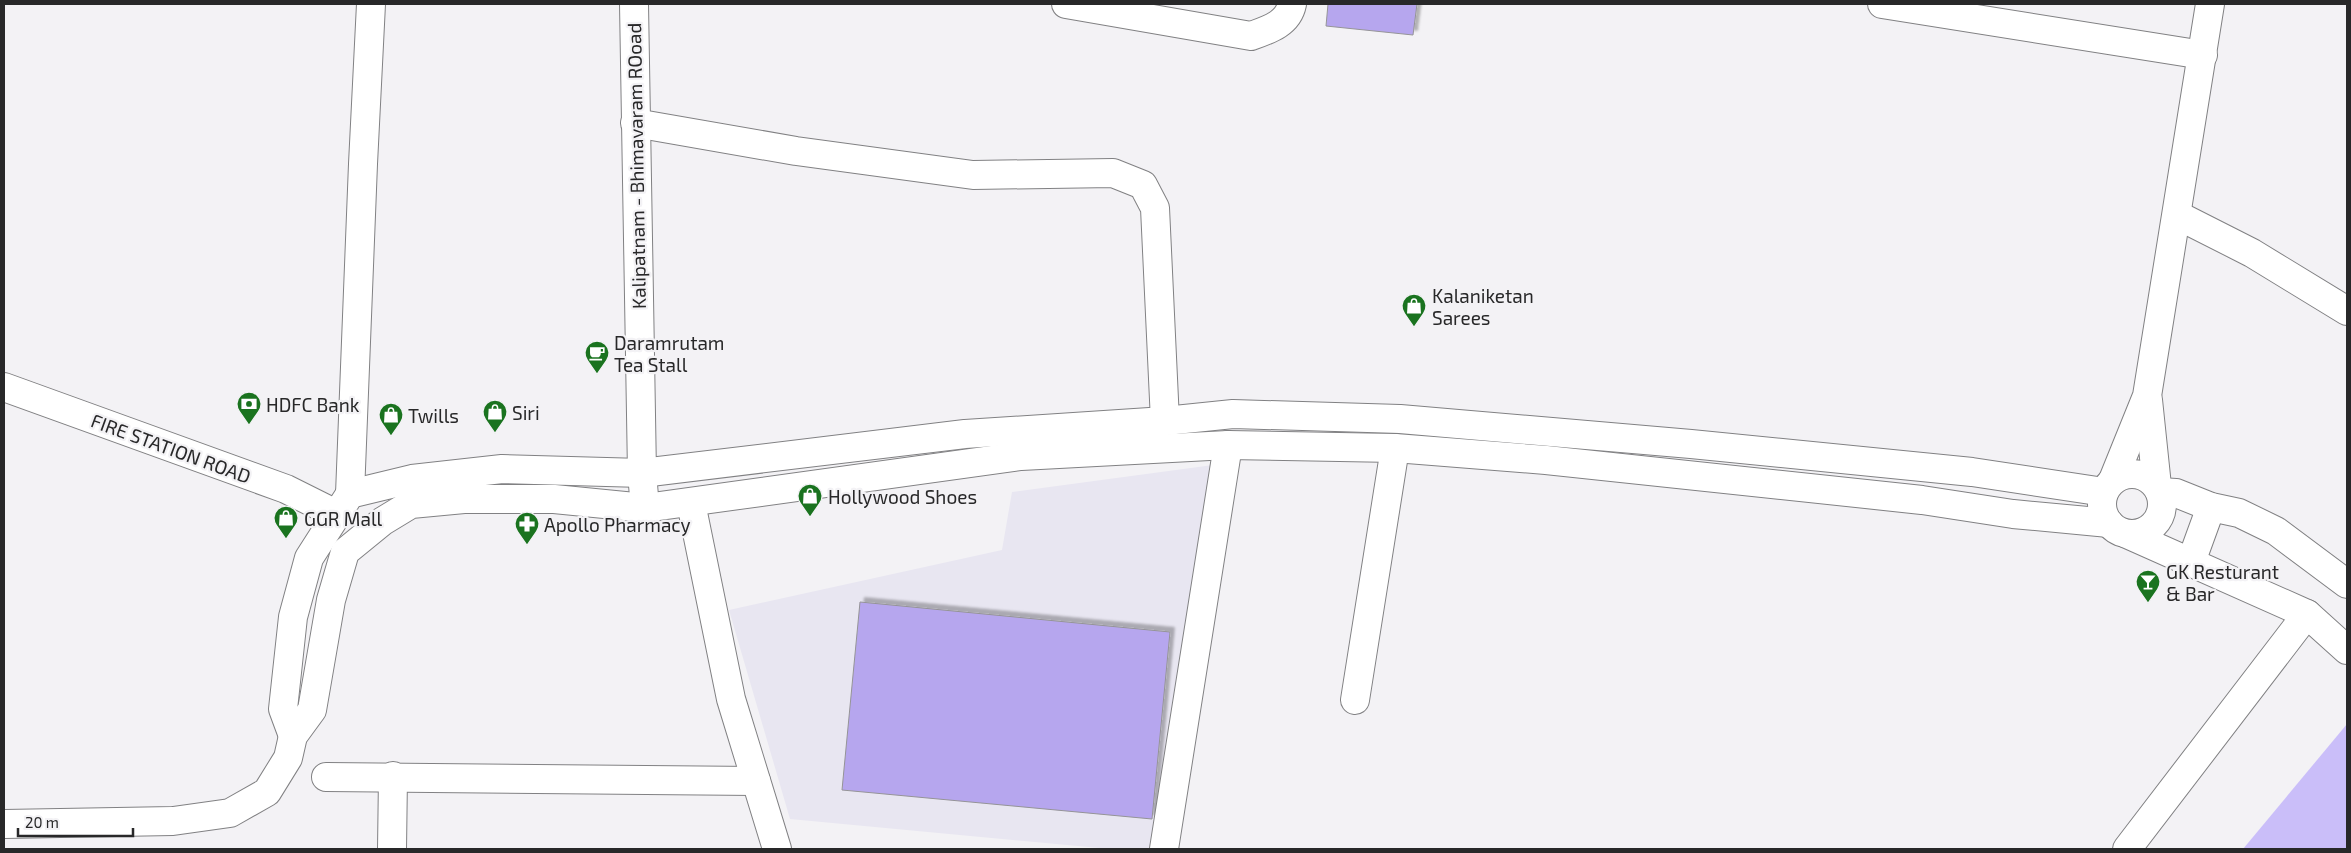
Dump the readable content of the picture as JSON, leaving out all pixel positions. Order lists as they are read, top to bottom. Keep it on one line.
{"streets":{"main road":["Kalipatnam - Bhimavaram ROoad","FIRE STATION ROAD"]},"places":{"shop":["Kalaniketan Sarees","Siri","Twills","Hollywood Shoes","GGR Mall"],"cafe":["Daramrutam Tea Stall"],"bank":["HDFC Bank"],"pharmacy":["Apollo Pharmacy"],"bar":["GK Resturant & Bar"]},"scale_bar":"20 m"}
